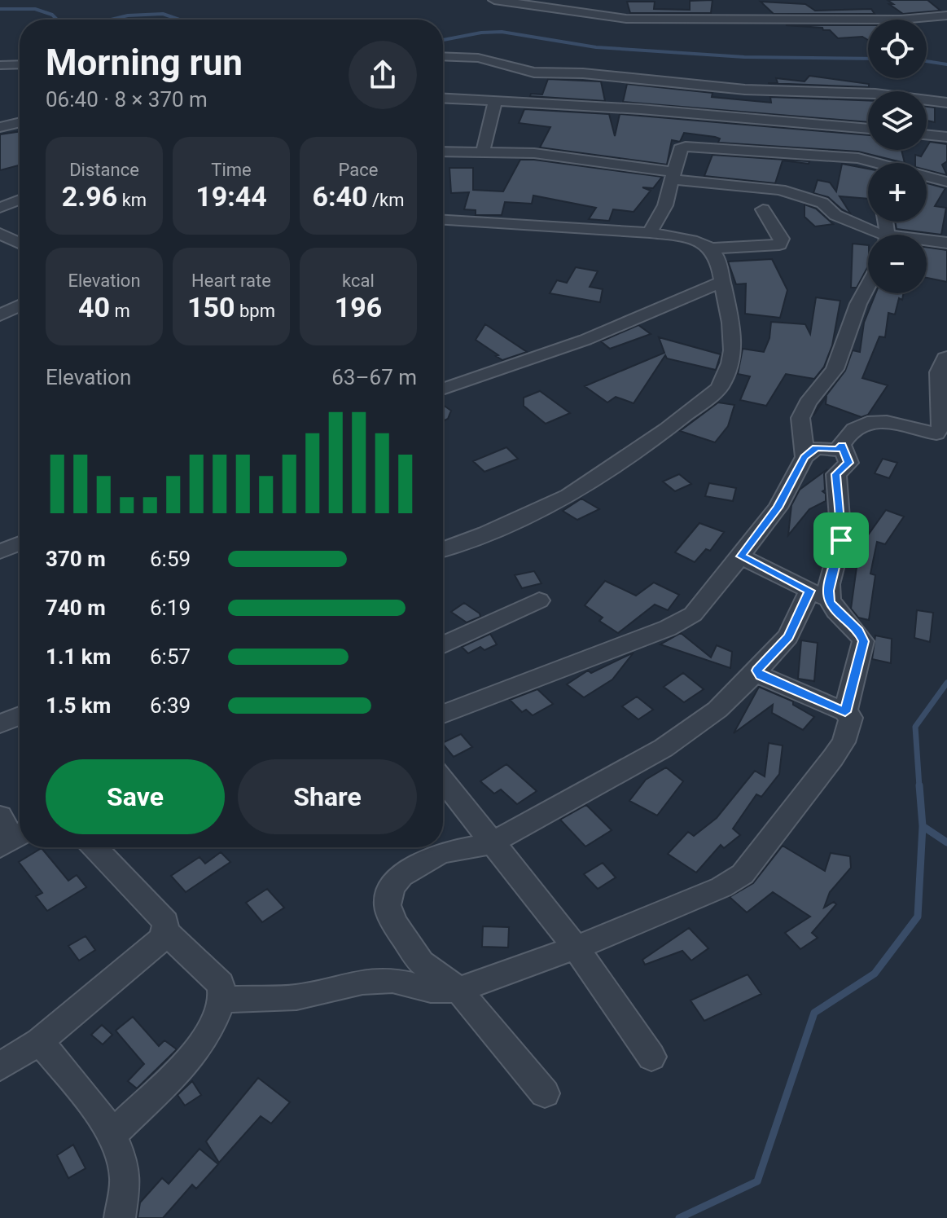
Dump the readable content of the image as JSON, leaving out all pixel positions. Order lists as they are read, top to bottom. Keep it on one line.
{"page":{"map_buttons":["+","−"],"heading":["Morning run","06:40 · 8 × 370 m"],"stats":[["Distance","2.96 km"],["Time","19:44"],["Pace","6:40 /km"],["Elevation","40 m"],["Heart rate","150 bpm"],["kcal","196"]],"chart":["Elevation","63–67 m"],"list":[{"name":"370 m","note":"6:59"},{"name":"740 m","note":"6:19"},{"name":"1.1 km","note":"6:57"},{"name":"1.5 km","note":"6:39"}],"buttons":["Save","Share"]}}
